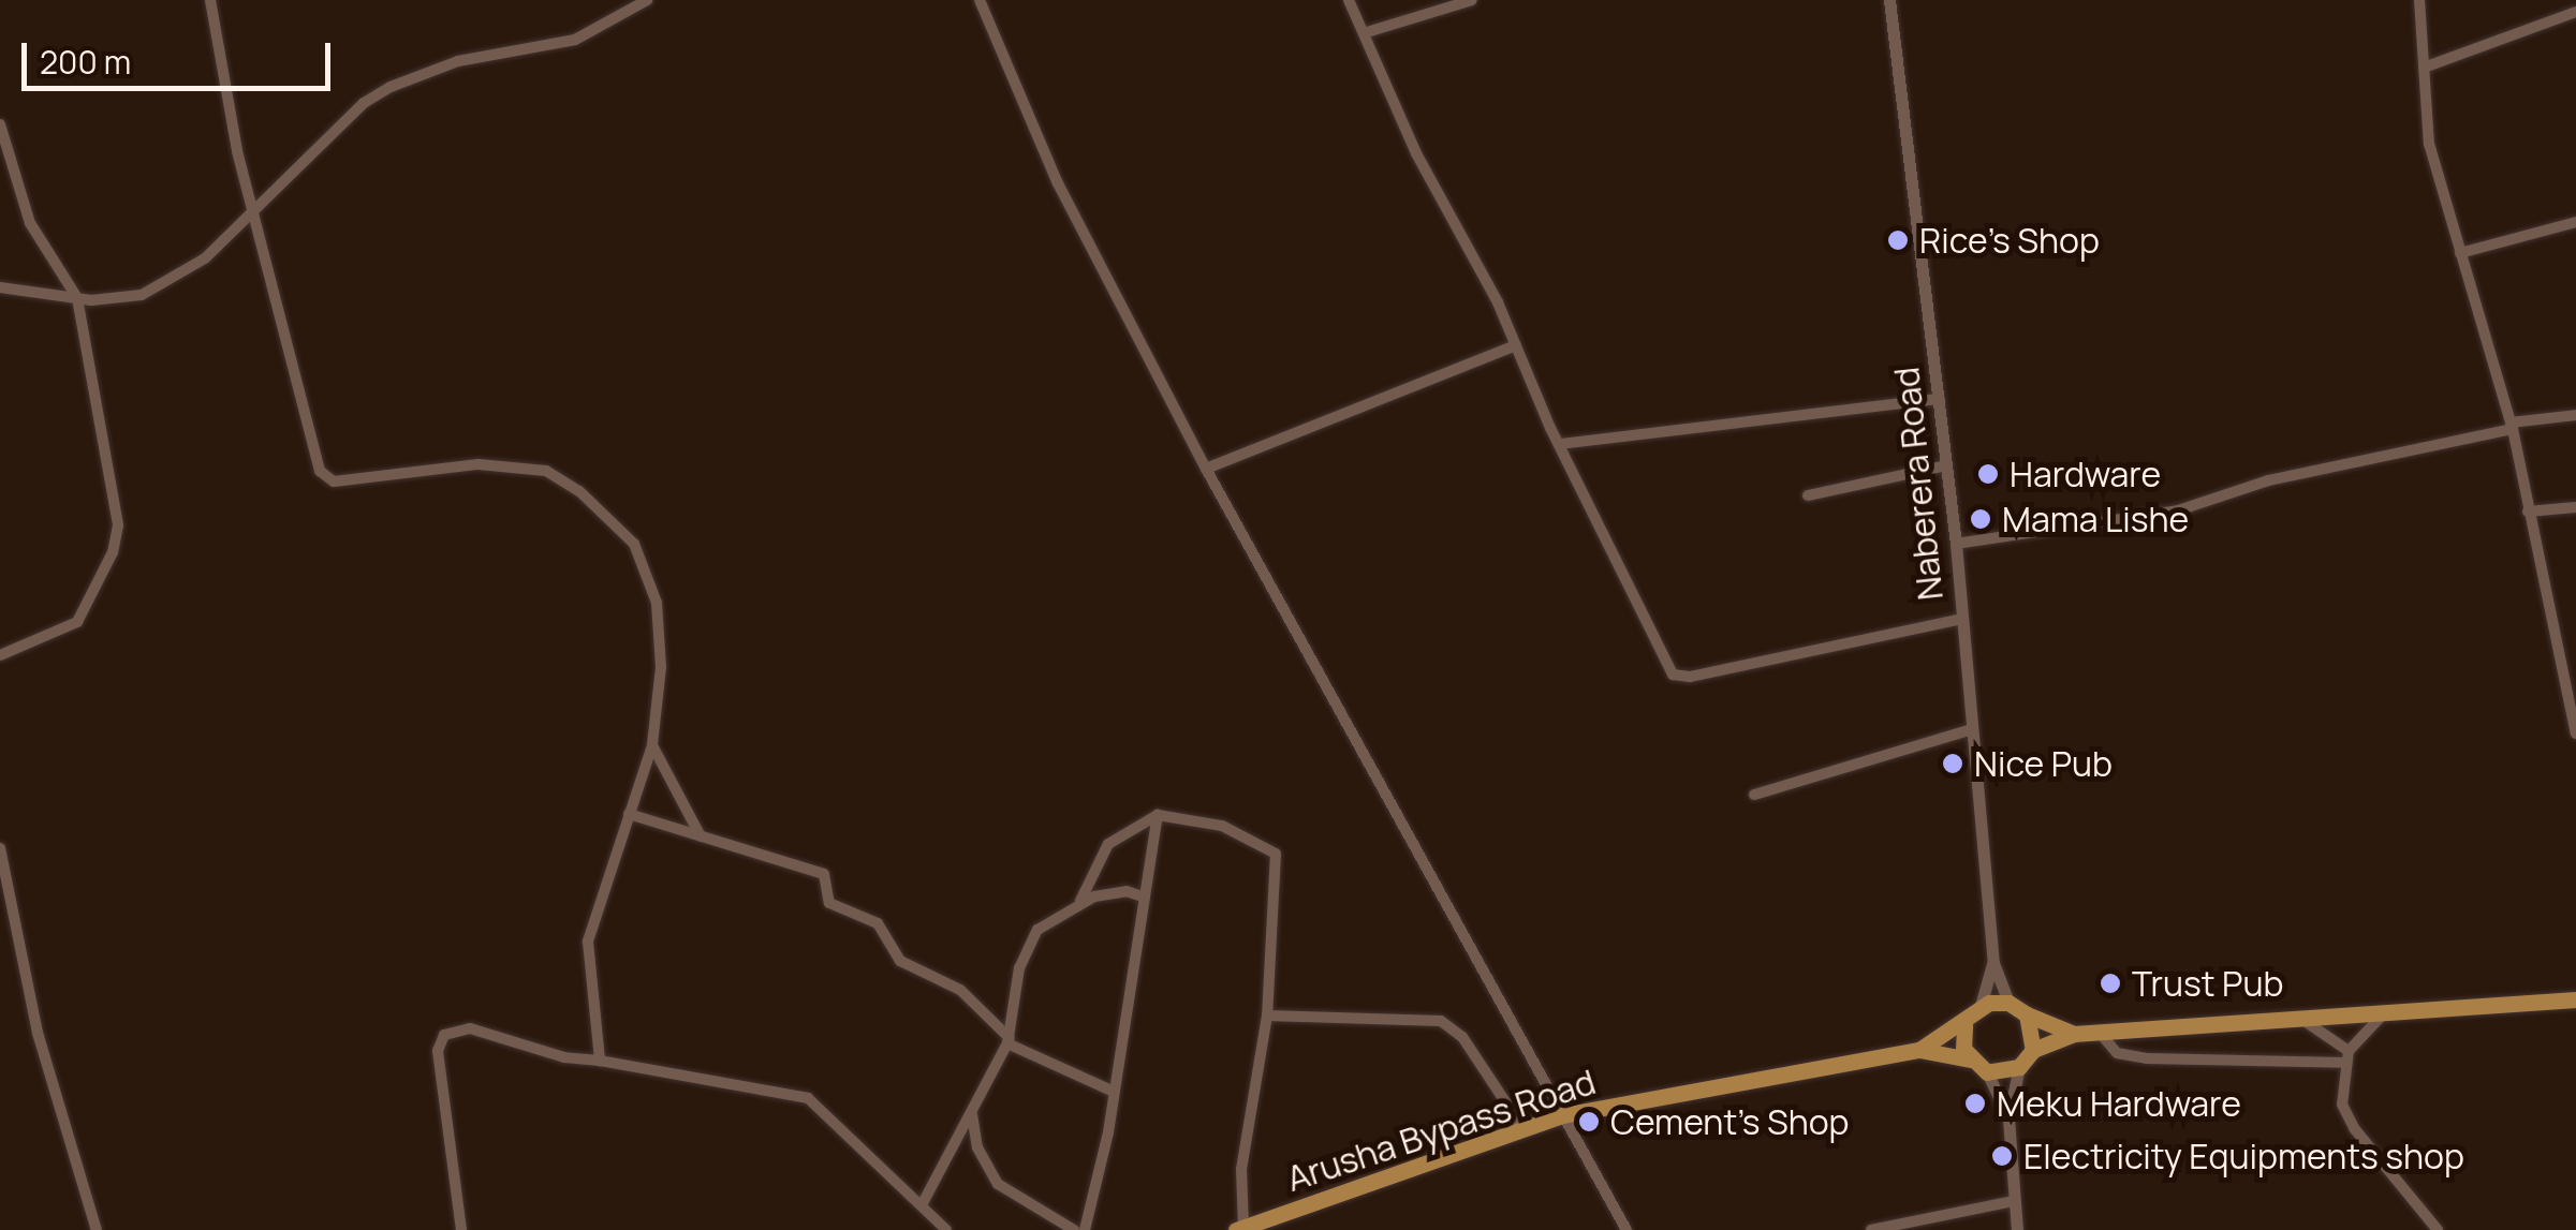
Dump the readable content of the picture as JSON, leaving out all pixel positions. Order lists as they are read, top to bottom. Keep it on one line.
{"streets":{"main road":["Arusha Bypass Road"],"street":["Naberera Road"]},"crossings":[["Naberera Road","Arusha Bypass Road"]],"places":["Rice's Shop","Hardware","Mama Lishe","Nice Pub","Trust Pub","Meku Hardware","Cement's Shop","Electricity Equipments shop"],"scale_bar":"200 m"}
